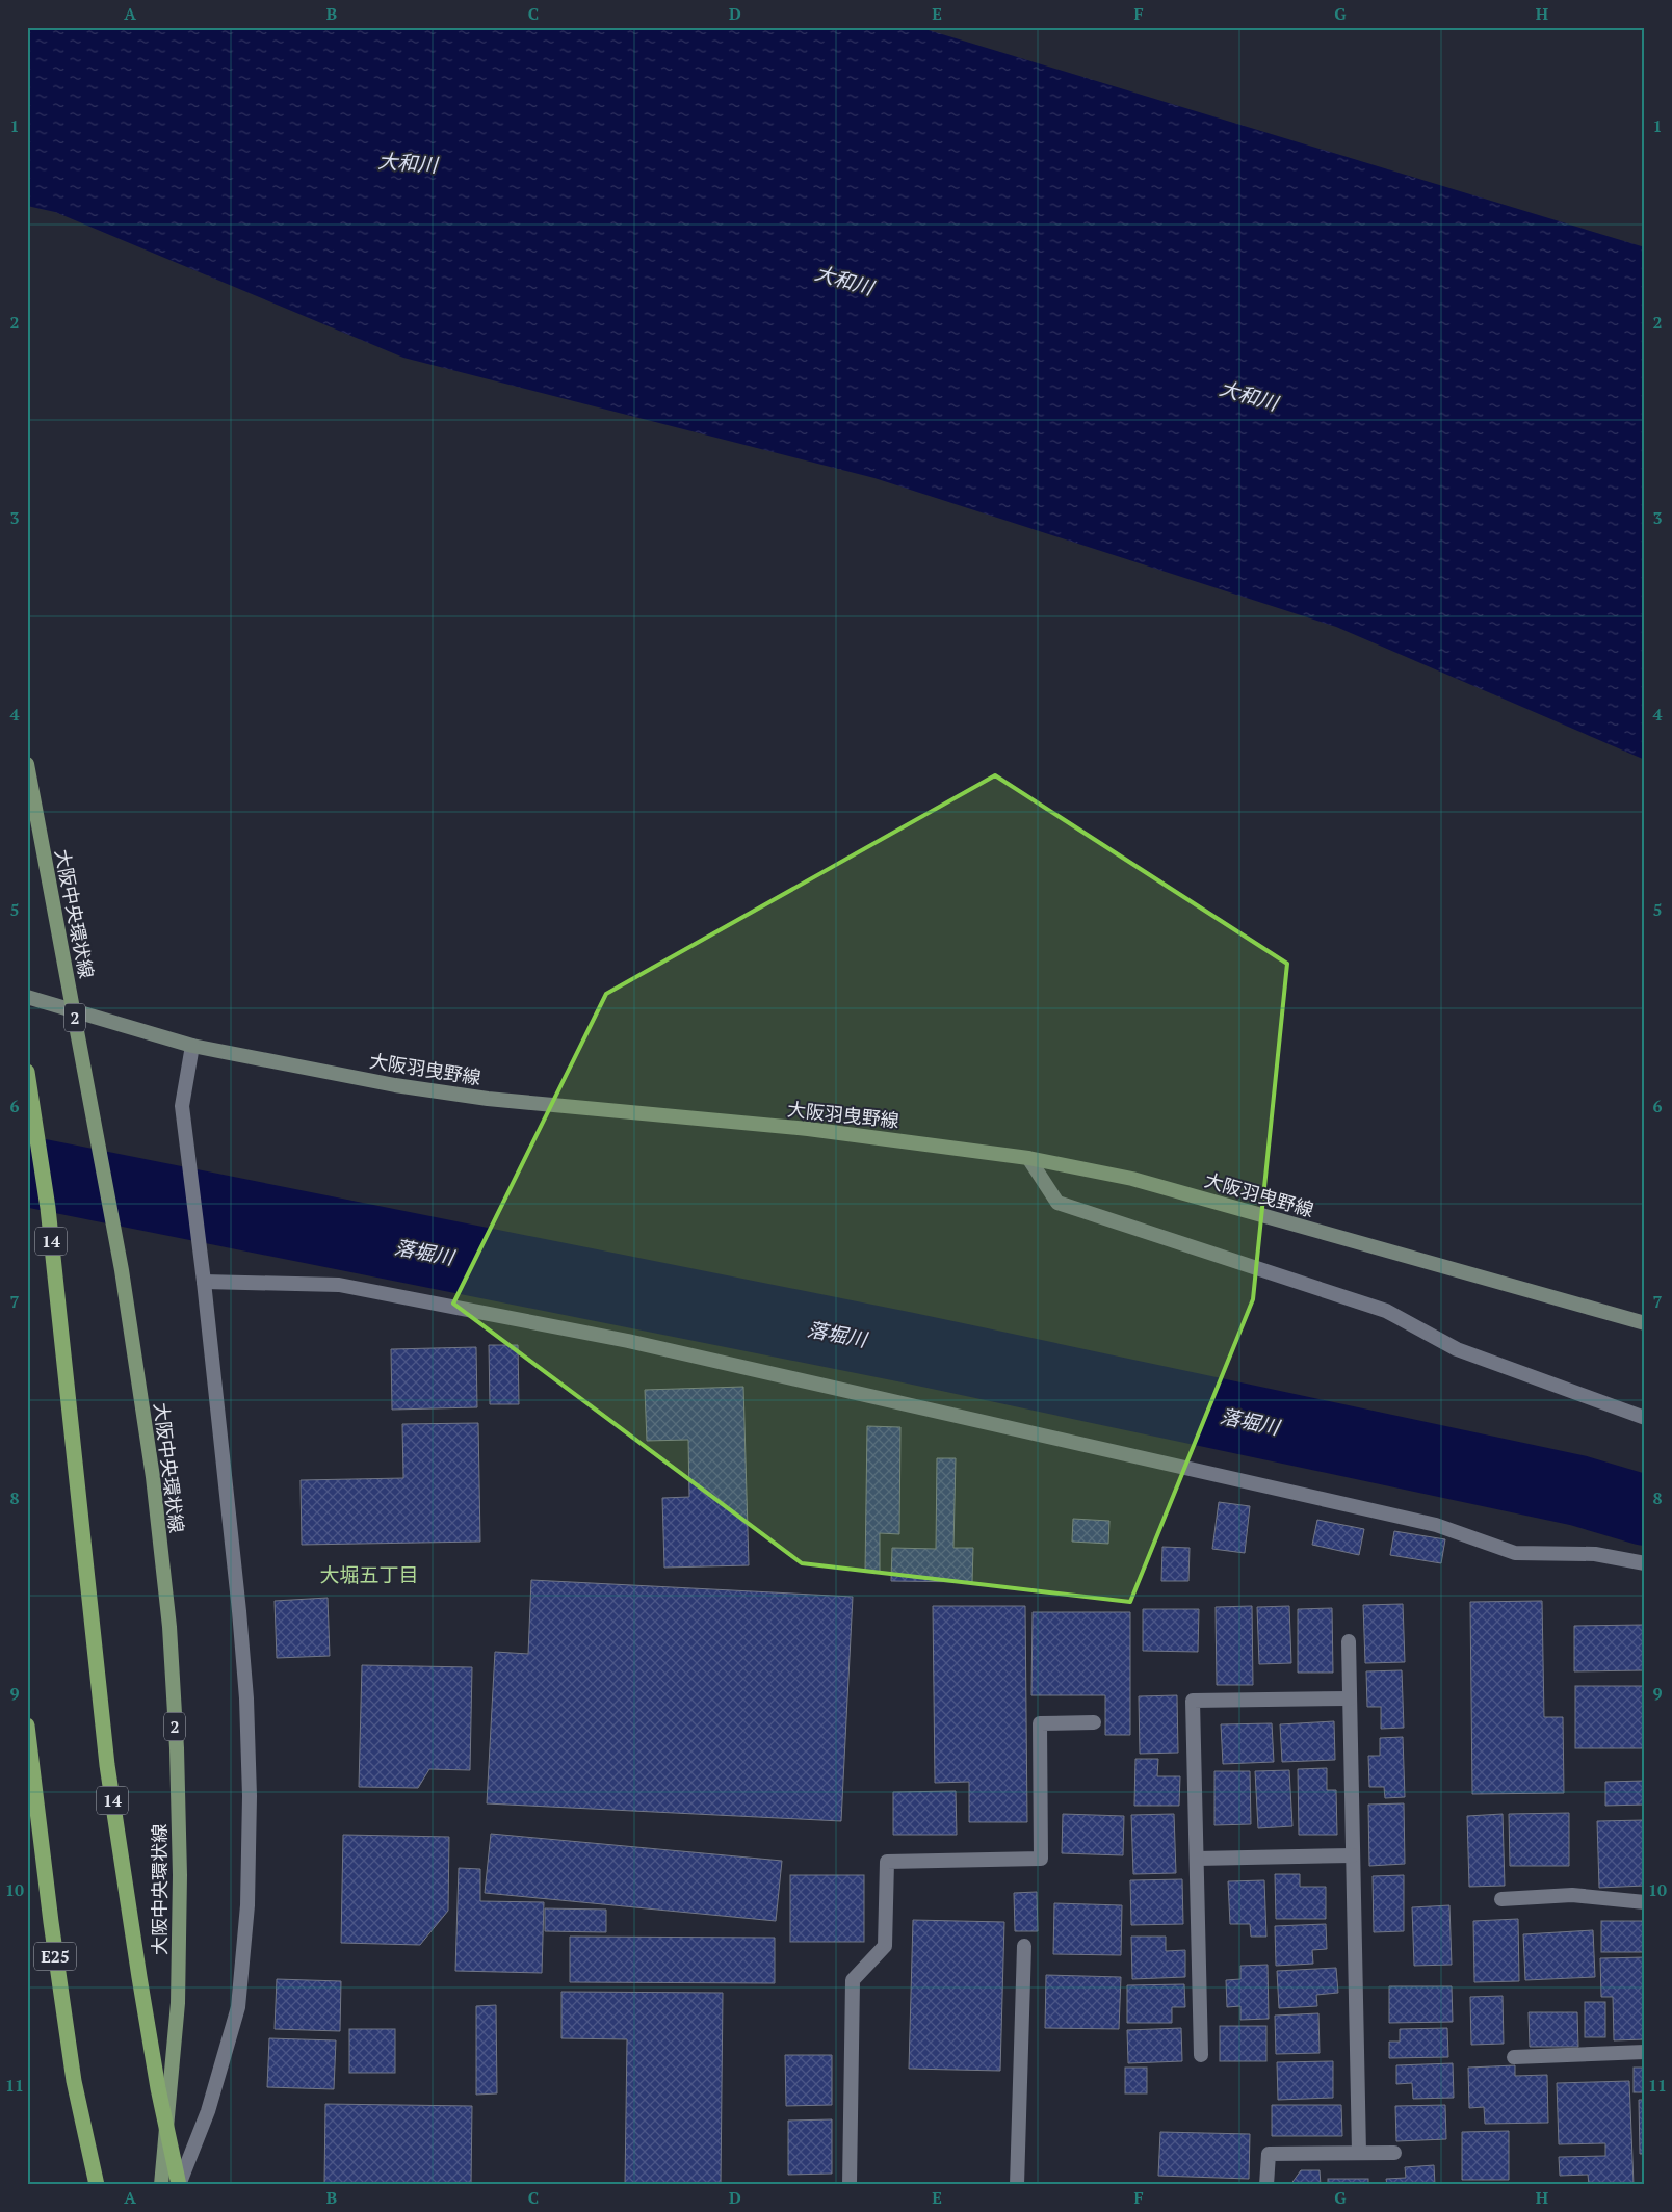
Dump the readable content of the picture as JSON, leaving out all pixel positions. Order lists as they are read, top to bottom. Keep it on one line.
{"streets":{"highway":["14","E25"],"main road":["大阪中央環状線","2","大阪羽曳野線"]},"districts":["大堀五丁目"],"water":["大和川","落堀川"],"grid":{"columns":["A","B","C","D","E","F","G","H"],"rows":["1","2","3","4","5","6","7","8","9","10","11"]}}
